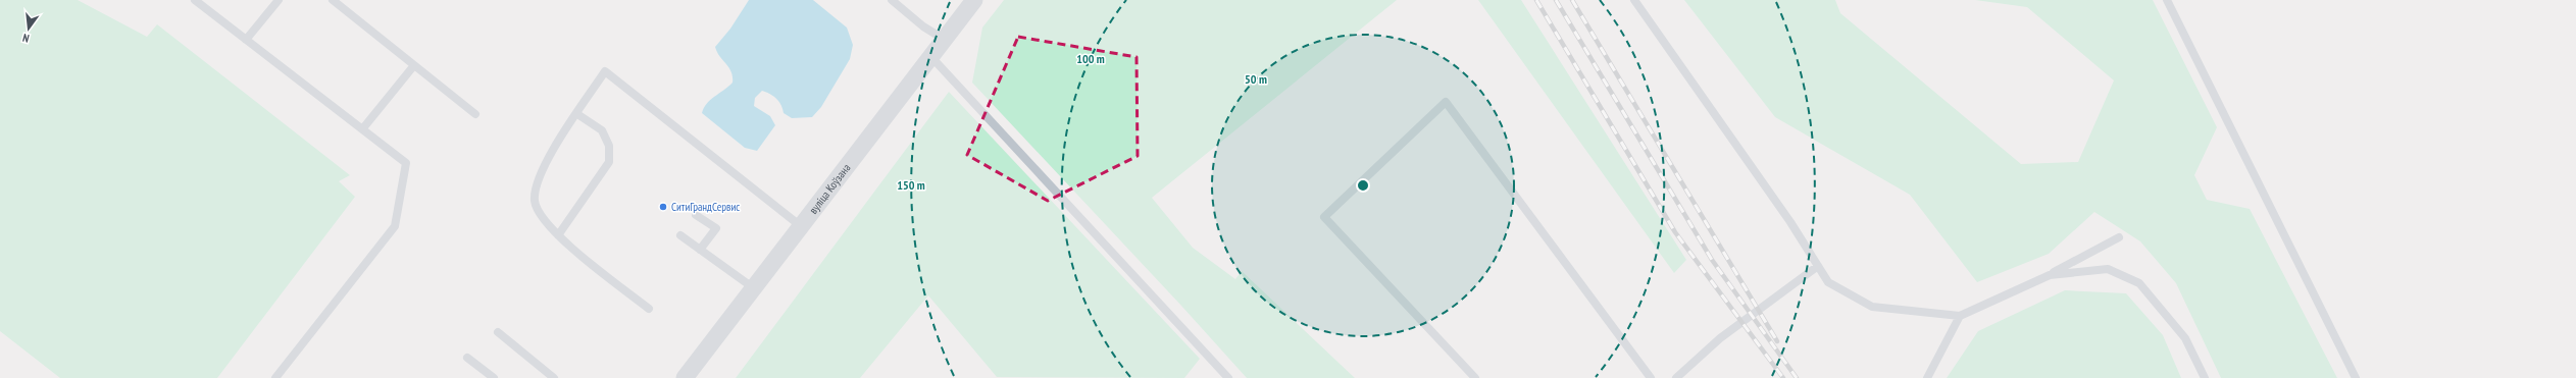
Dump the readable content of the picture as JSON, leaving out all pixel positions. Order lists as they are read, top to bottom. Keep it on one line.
{"streets":{"street":["вуліца Коўзана"]},"places":["СитиГрандСервис"],"north":"bottom","rings":["100 m","50 m","150 m"]}
